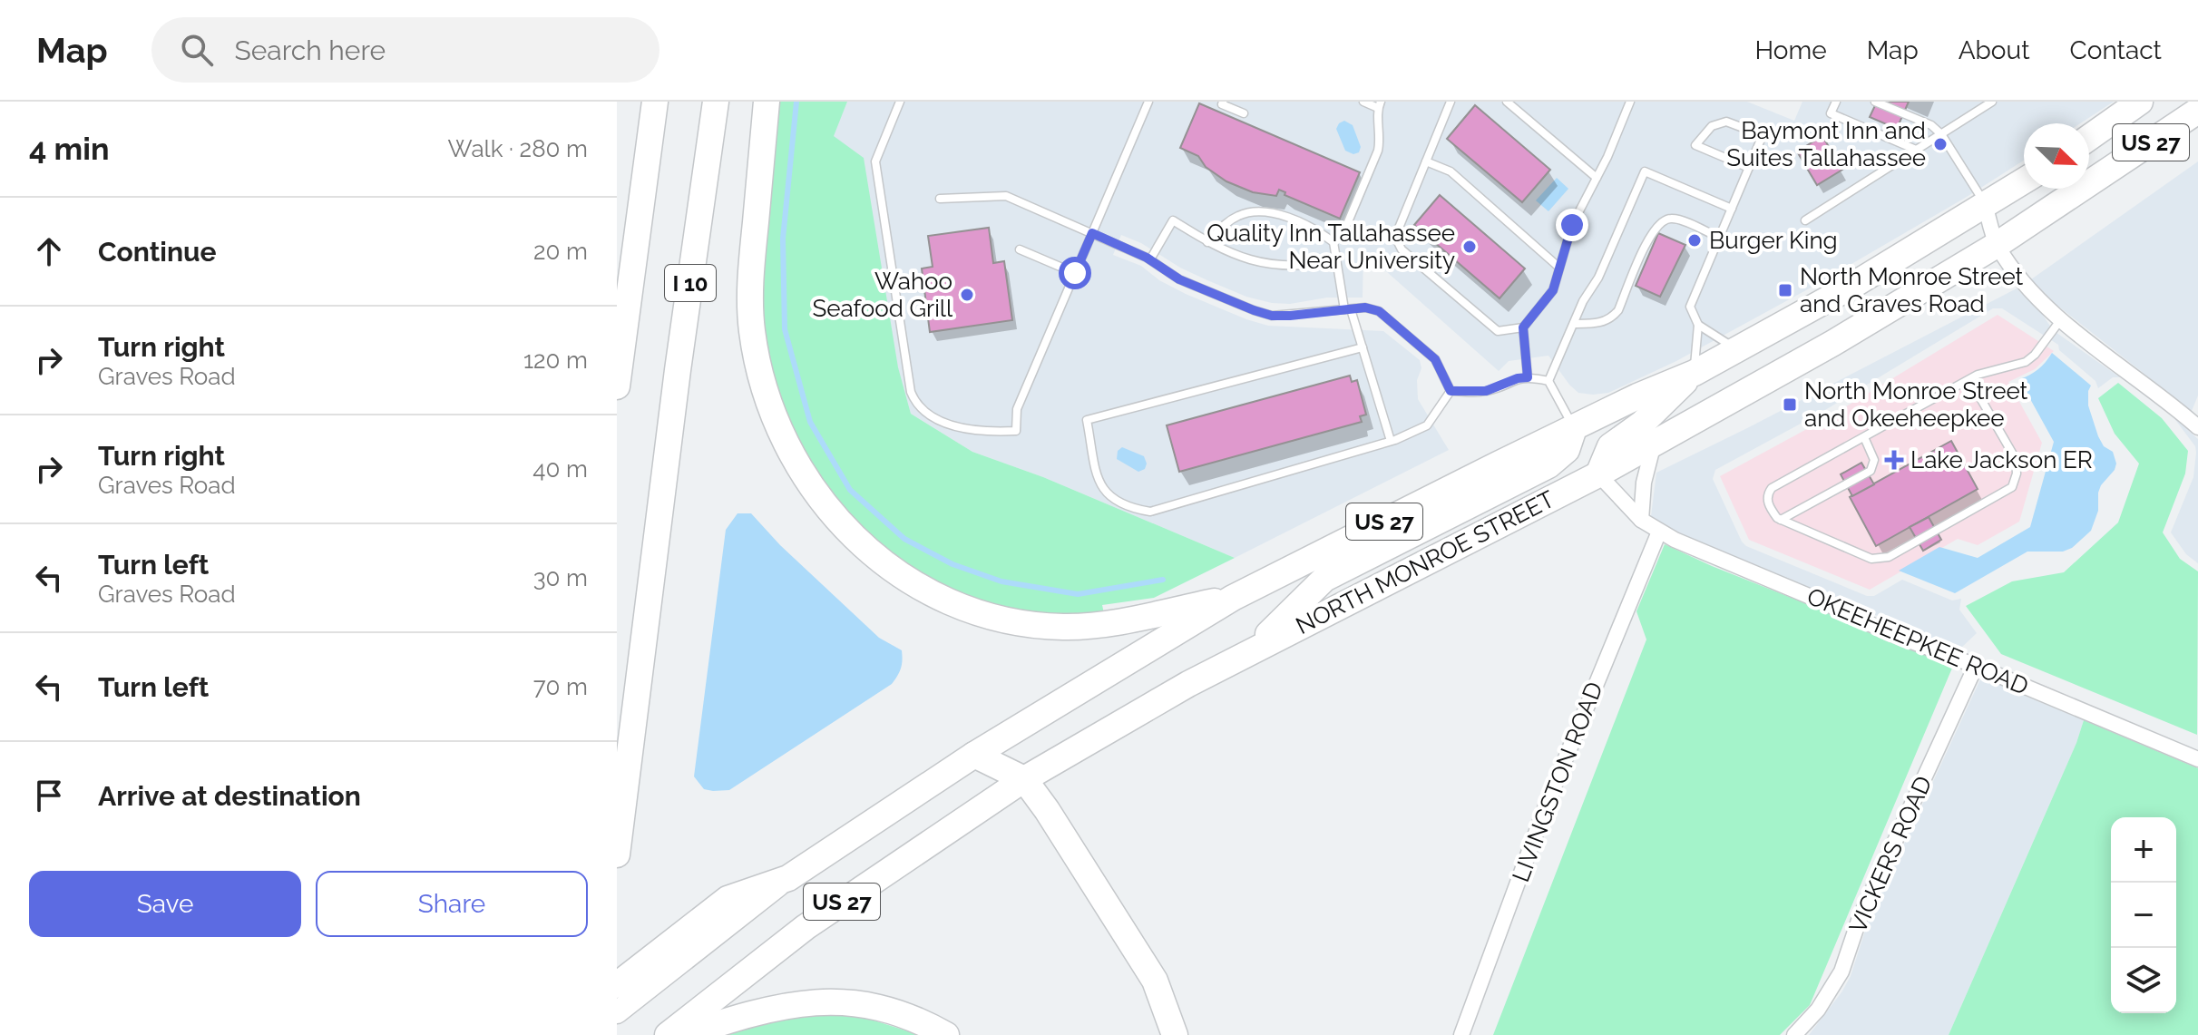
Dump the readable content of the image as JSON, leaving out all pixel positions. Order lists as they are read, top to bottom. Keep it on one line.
{"streets":{"highway":["US 27","I 10","NORTH MONROE STREET"],"street":["OKEEHEEPKEE ROAD","LIVINGSTON ROAD","VICKERS ROAD"]},"crossings":[["NORTH MONROE STREET","OKEEHEEPKEE ROAD"],["OKEEHEEPKEE ROAD","LIVINGSTON ROAD"],["OKEEHEEPKEE ROAD","VICKERS ROAD"]],"places":{"other":["Baymont Inn and Suites Tallahassee","Burger King","Quality Inn Tallahassee Near University","Wahoo Seafood Grill"],"transit":["North Monroe Street and Graves Road","North Monroe Street and Okeeheepkee"],"health":["Lake Jackson ER"]},"north":"bottom right","page":{"header":"Map","search":"Search here","nav":["Home","Map","About","Contact"],"heading":["4 min","Walk · 280 m"],"list":[["Continue","20 m"],["Turn right","Graves Road","120 m"],["Turn right","Graves Road","40 m"],["Turn left","Graves Road","30 m"],["Turn left","70 m"],"Arrive at destination"],"map_buttons":["+","−"],"buttons":["Save","Share"]}}
